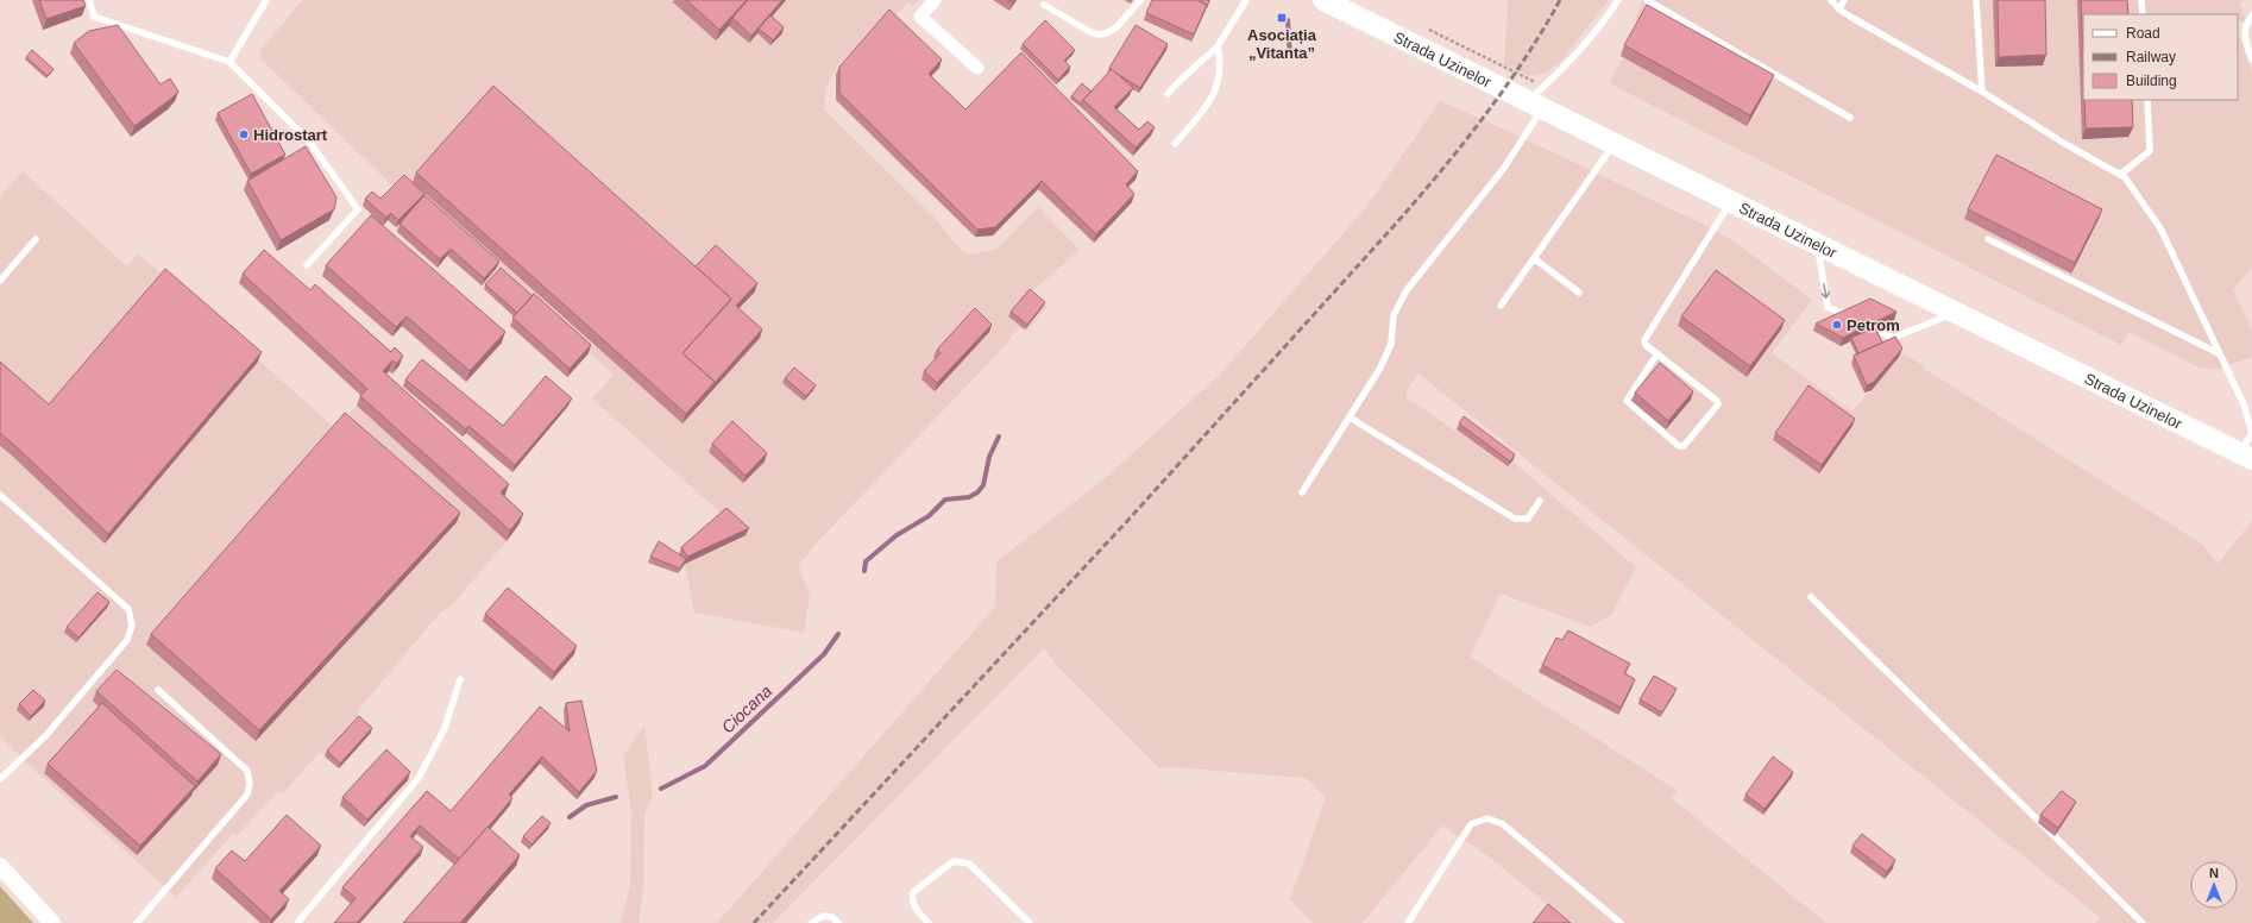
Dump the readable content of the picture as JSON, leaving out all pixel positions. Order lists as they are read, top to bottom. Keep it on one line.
{"streets":{"main road":["Strada Uzinelor"]},"water":["Ciocana"],"places":{"transit":["Asociația „Vitanta”"],"other":["Hidrostart","Petrom"]},"legend":["Road","Railway","Building"],"north":"top"}
